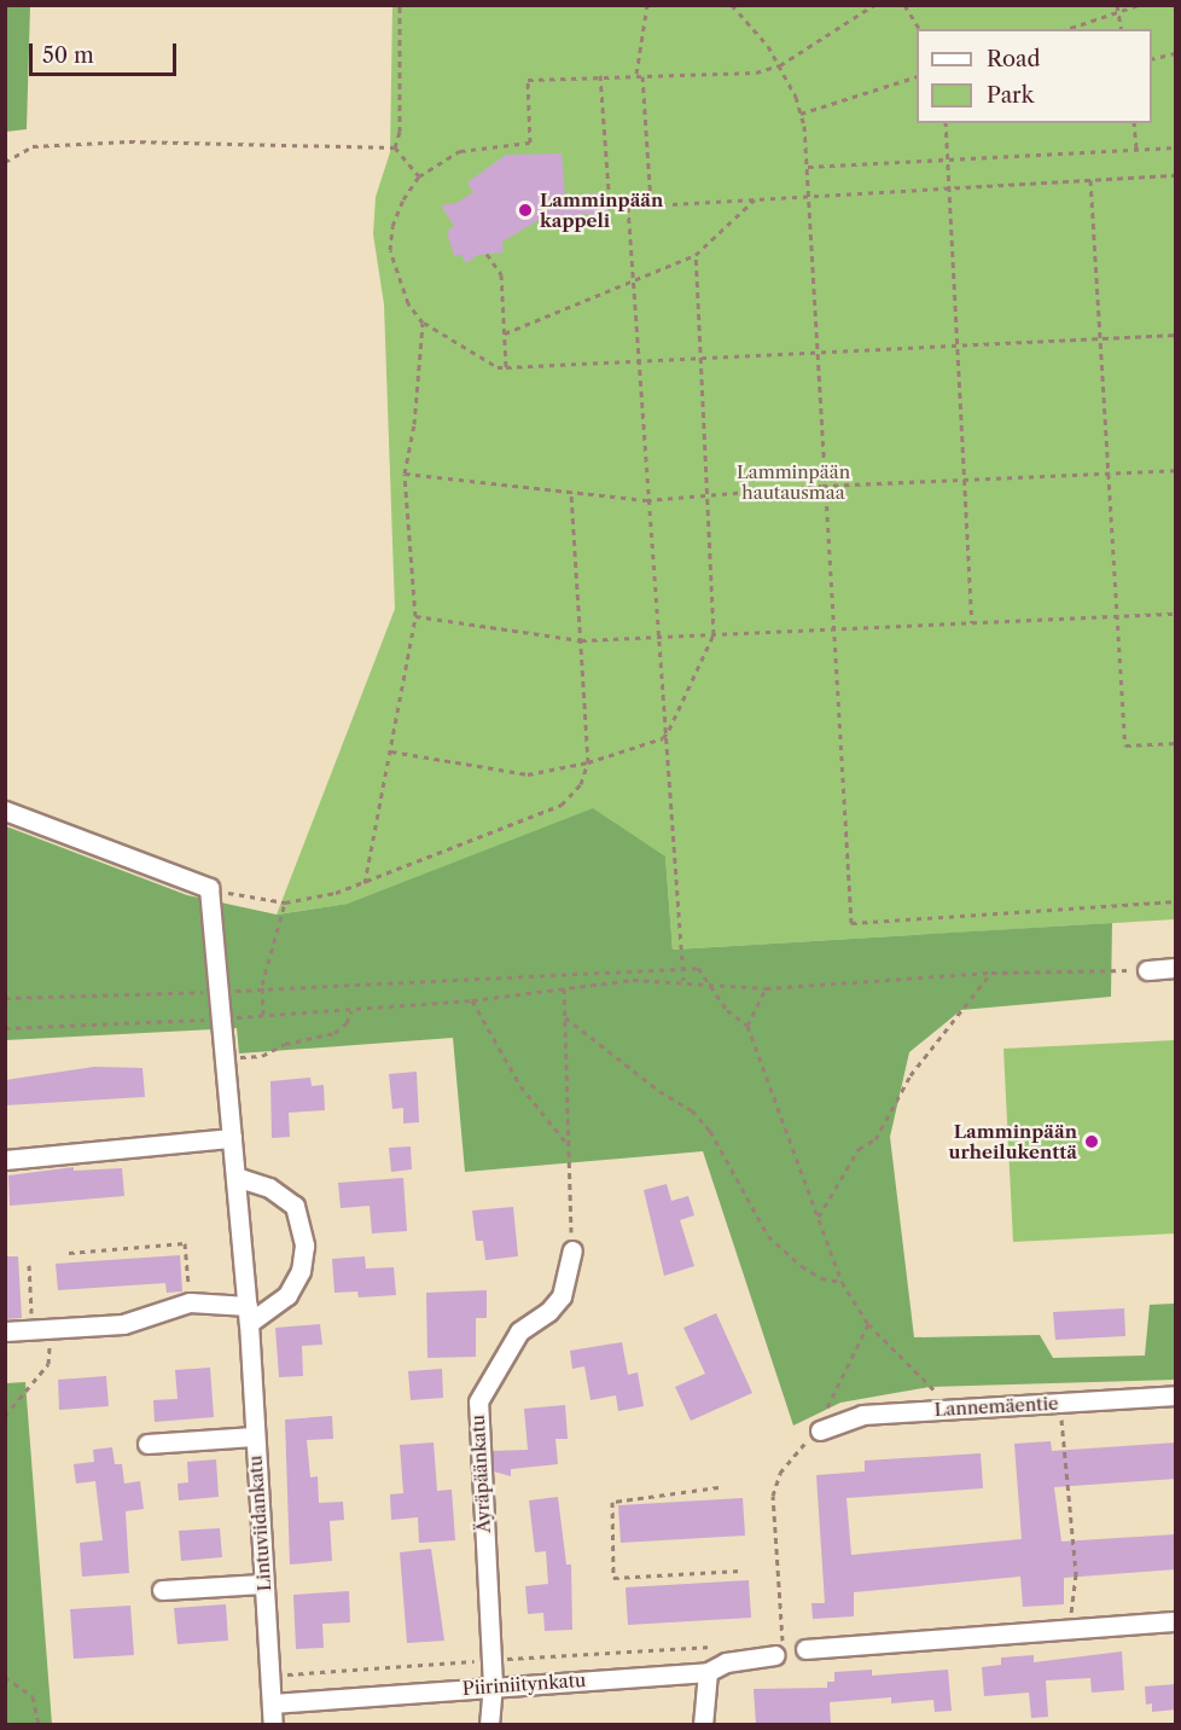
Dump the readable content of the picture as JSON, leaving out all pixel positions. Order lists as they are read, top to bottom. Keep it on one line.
{"streets":{"street":["Lannemäentie","Äyräpäänkatu","Lintuviidankatu","Piiriniitynkatu"]},"crossings":[["Äyräpäänkatu","Piiriniitynkatu"],["Lintuviidankatu","Piiriniitynkatu"]],"parks":["Lamminpään hautausmaa"],"places":["Lamminpään kappeli","Lamminpään urheilukenttä"],"legend":["Road","Park"],"scale_bar":"50 m"}
